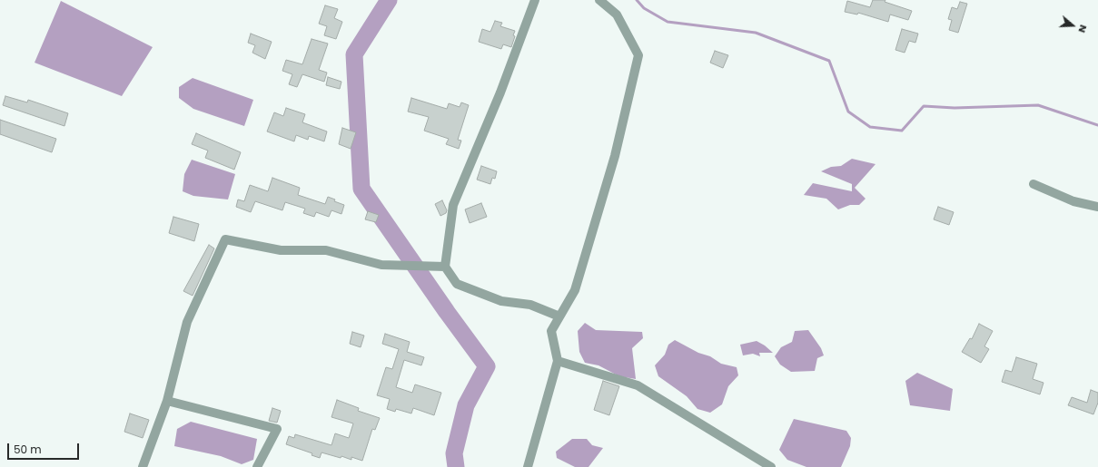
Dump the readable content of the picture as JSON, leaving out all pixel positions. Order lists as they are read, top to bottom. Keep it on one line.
{"scale_bar":"50 m","north":"right"}
